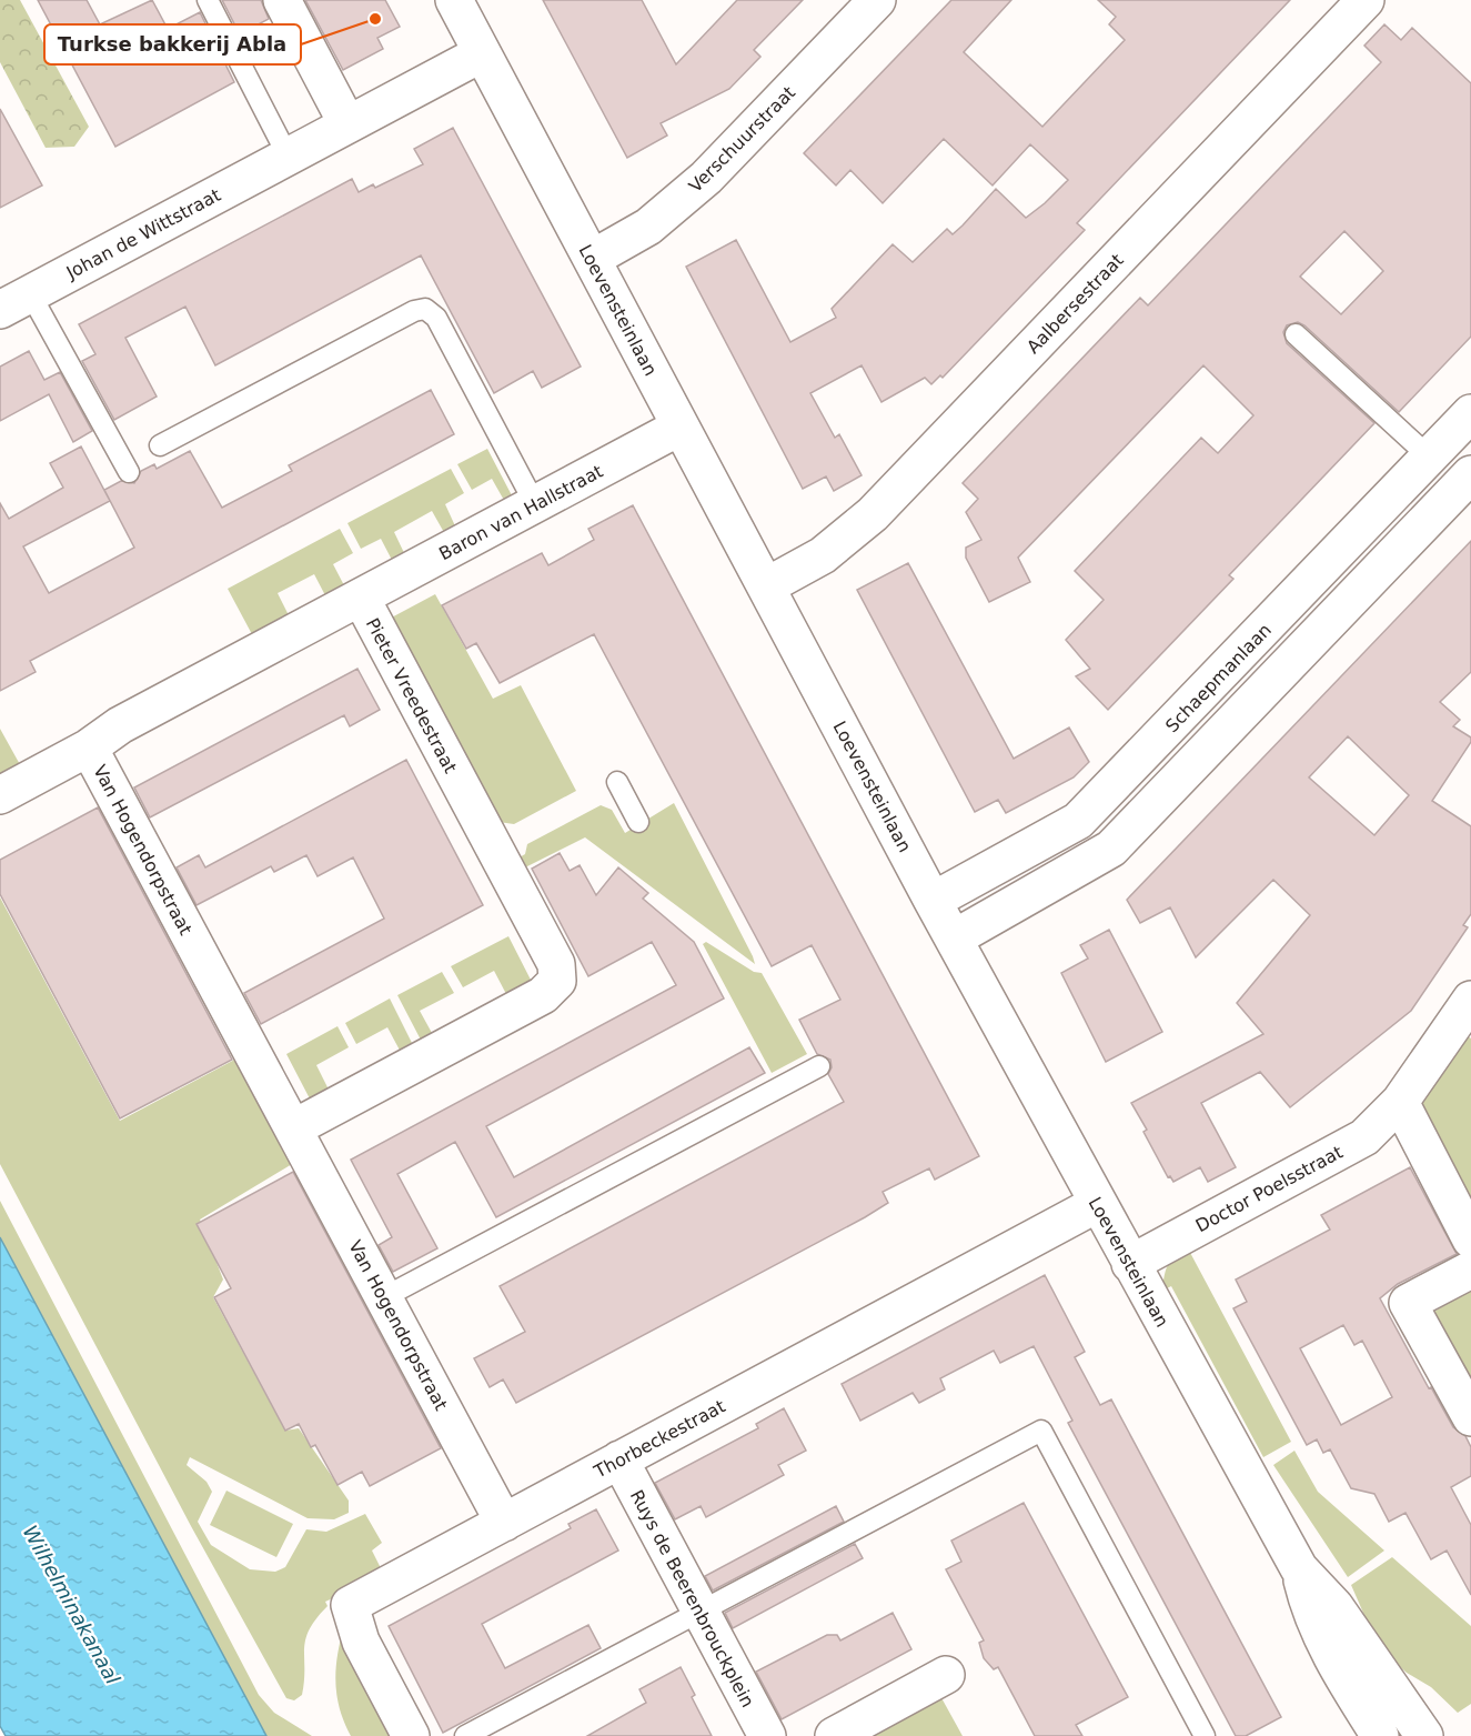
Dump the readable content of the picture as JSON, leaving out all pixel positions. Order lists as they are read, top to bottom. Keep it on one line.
{"streets":{"street":["Verschuurstraat","Johan de Wittstraat","Aalbersestraat","Loevensteinlaan","Baron van Hallstraat","Schaepmanlaan","Pieter Vreedestraat","Van Hogendorpstraat","Doctor Poelsstraat","Thorbeckestraat","Ruys de Beerenbrouckplein"]},"crossings":[["Verschuurstraat","Loevensteinlaan"],["Johan de Wittstraat","Loevensteinlaan"],["Aalbersestraat","Loevensteinlaan"],["Loevensteinlaan","Baron van Hallstraat"],["Loevensteinlaan","Schaepmanlaan"],["Loevensteinlaan","Doctor Poelsstraat"],["Loevensteinlaan","Thorbeckestraat"],["Baron van Hallstraat","Pieter Vreedestraat"],["Pieter Vreedestraat","Van Hogendorpstraat"],["Van Hogendorpstraat","Thorbeckestraat"],["Thorbeckestraat","Ruys de Beerenbrouckplein"]],"water":["Wilhelminakanaal"],"places":["Turkse bakkerij Abla"]}
